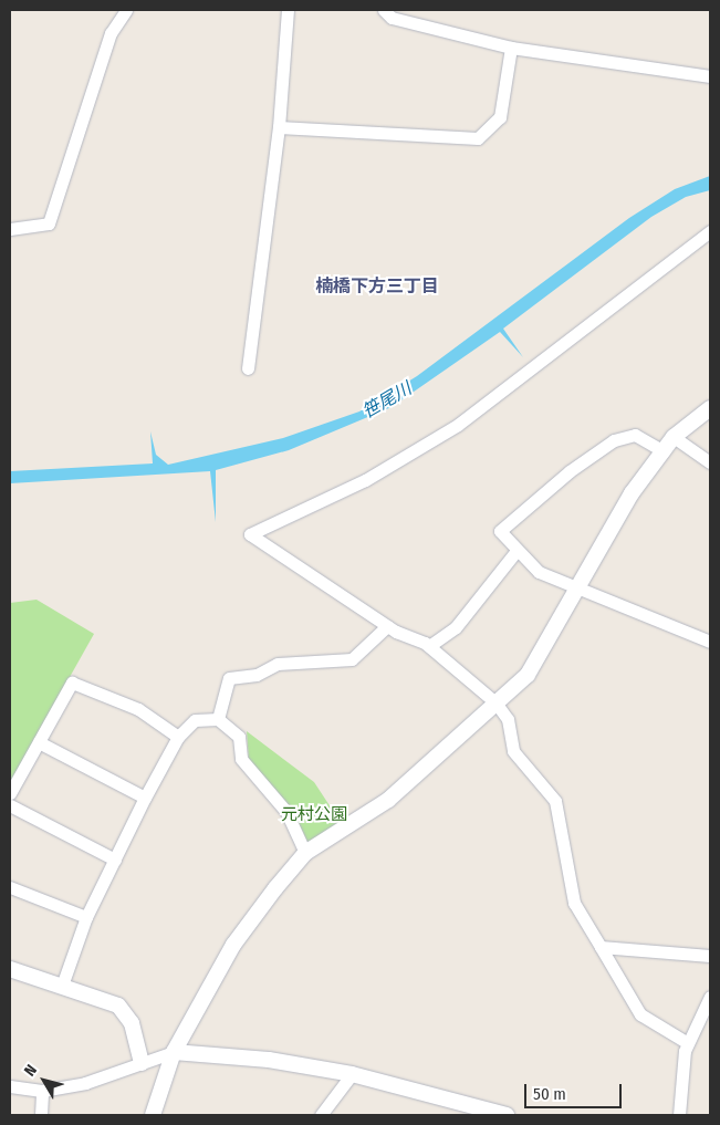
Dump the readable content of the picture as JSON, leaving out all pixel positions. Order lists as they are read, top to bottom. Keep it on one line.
{"districts":["楠橋下方三丁目"],"water":["笹尾川"],"parks":["元村公園"],"scale_bar":"50 m","north":"top left"}
